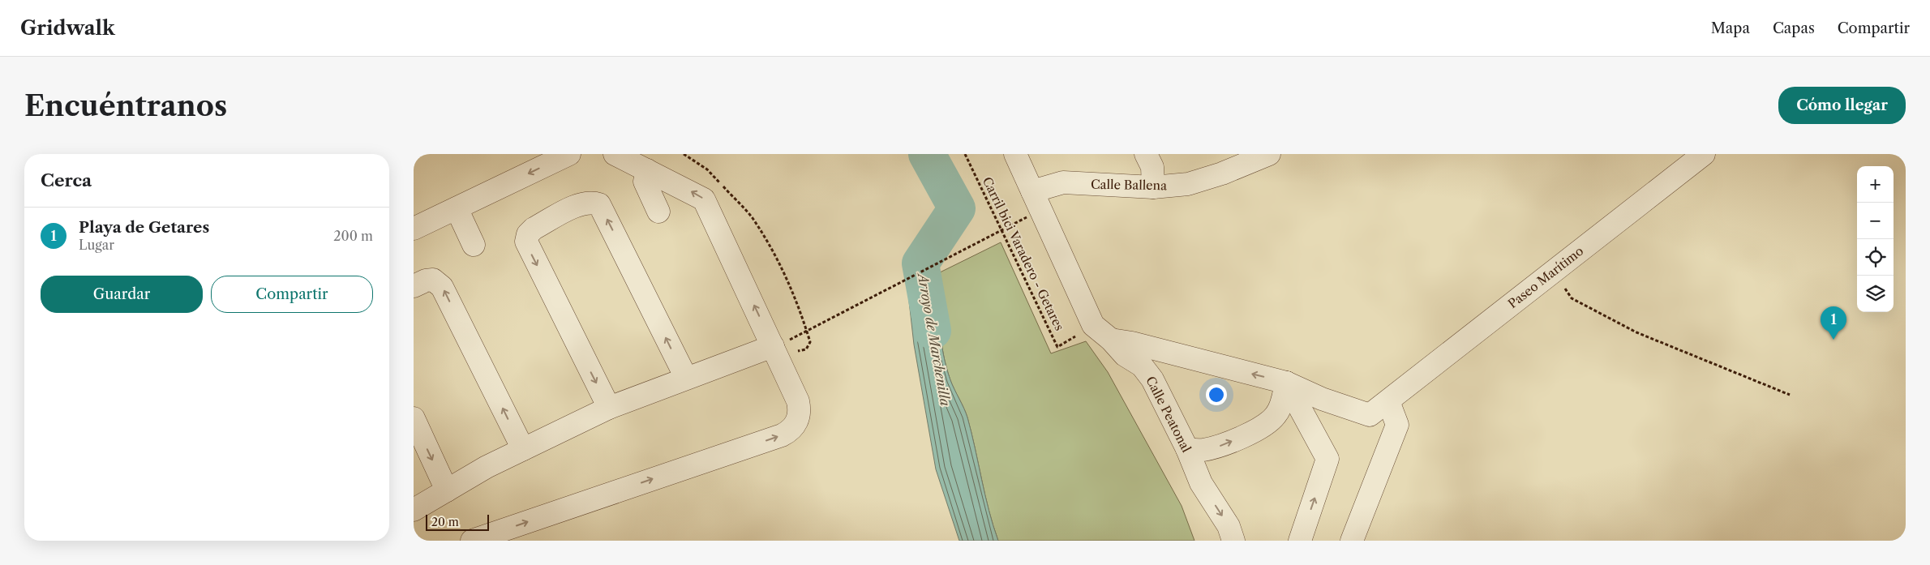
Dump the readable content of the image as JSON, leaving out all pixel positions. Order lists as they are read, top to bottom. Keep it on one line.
{"streets":{"street":["Calle Ballena","Paseo Marítimo","Calle Peatonal"],"path":["Carril bici Varadero - Getares"]},"crossings":[["Calle Ballena","Calle Peatonal"],["Carril bici Varadero - Getares","Calle Peatonal"]],"water":["Arroyo de Marchenilla"],"scale_bar":"20 m","page":{"header":"Gridwalk","nav":["Mapa","Capas","Compartir"],"buttons":["Cómo llegar",["Guardar","Compartir"]],"title":"Encuéntranos","heading":"Cerca","map_buttons":["+","−"],"list":[{"mark":"1","name":"Playa de Getares","note":"Lugar","value":"200 m"}],"pins":"1","scale":"20 m"}}
